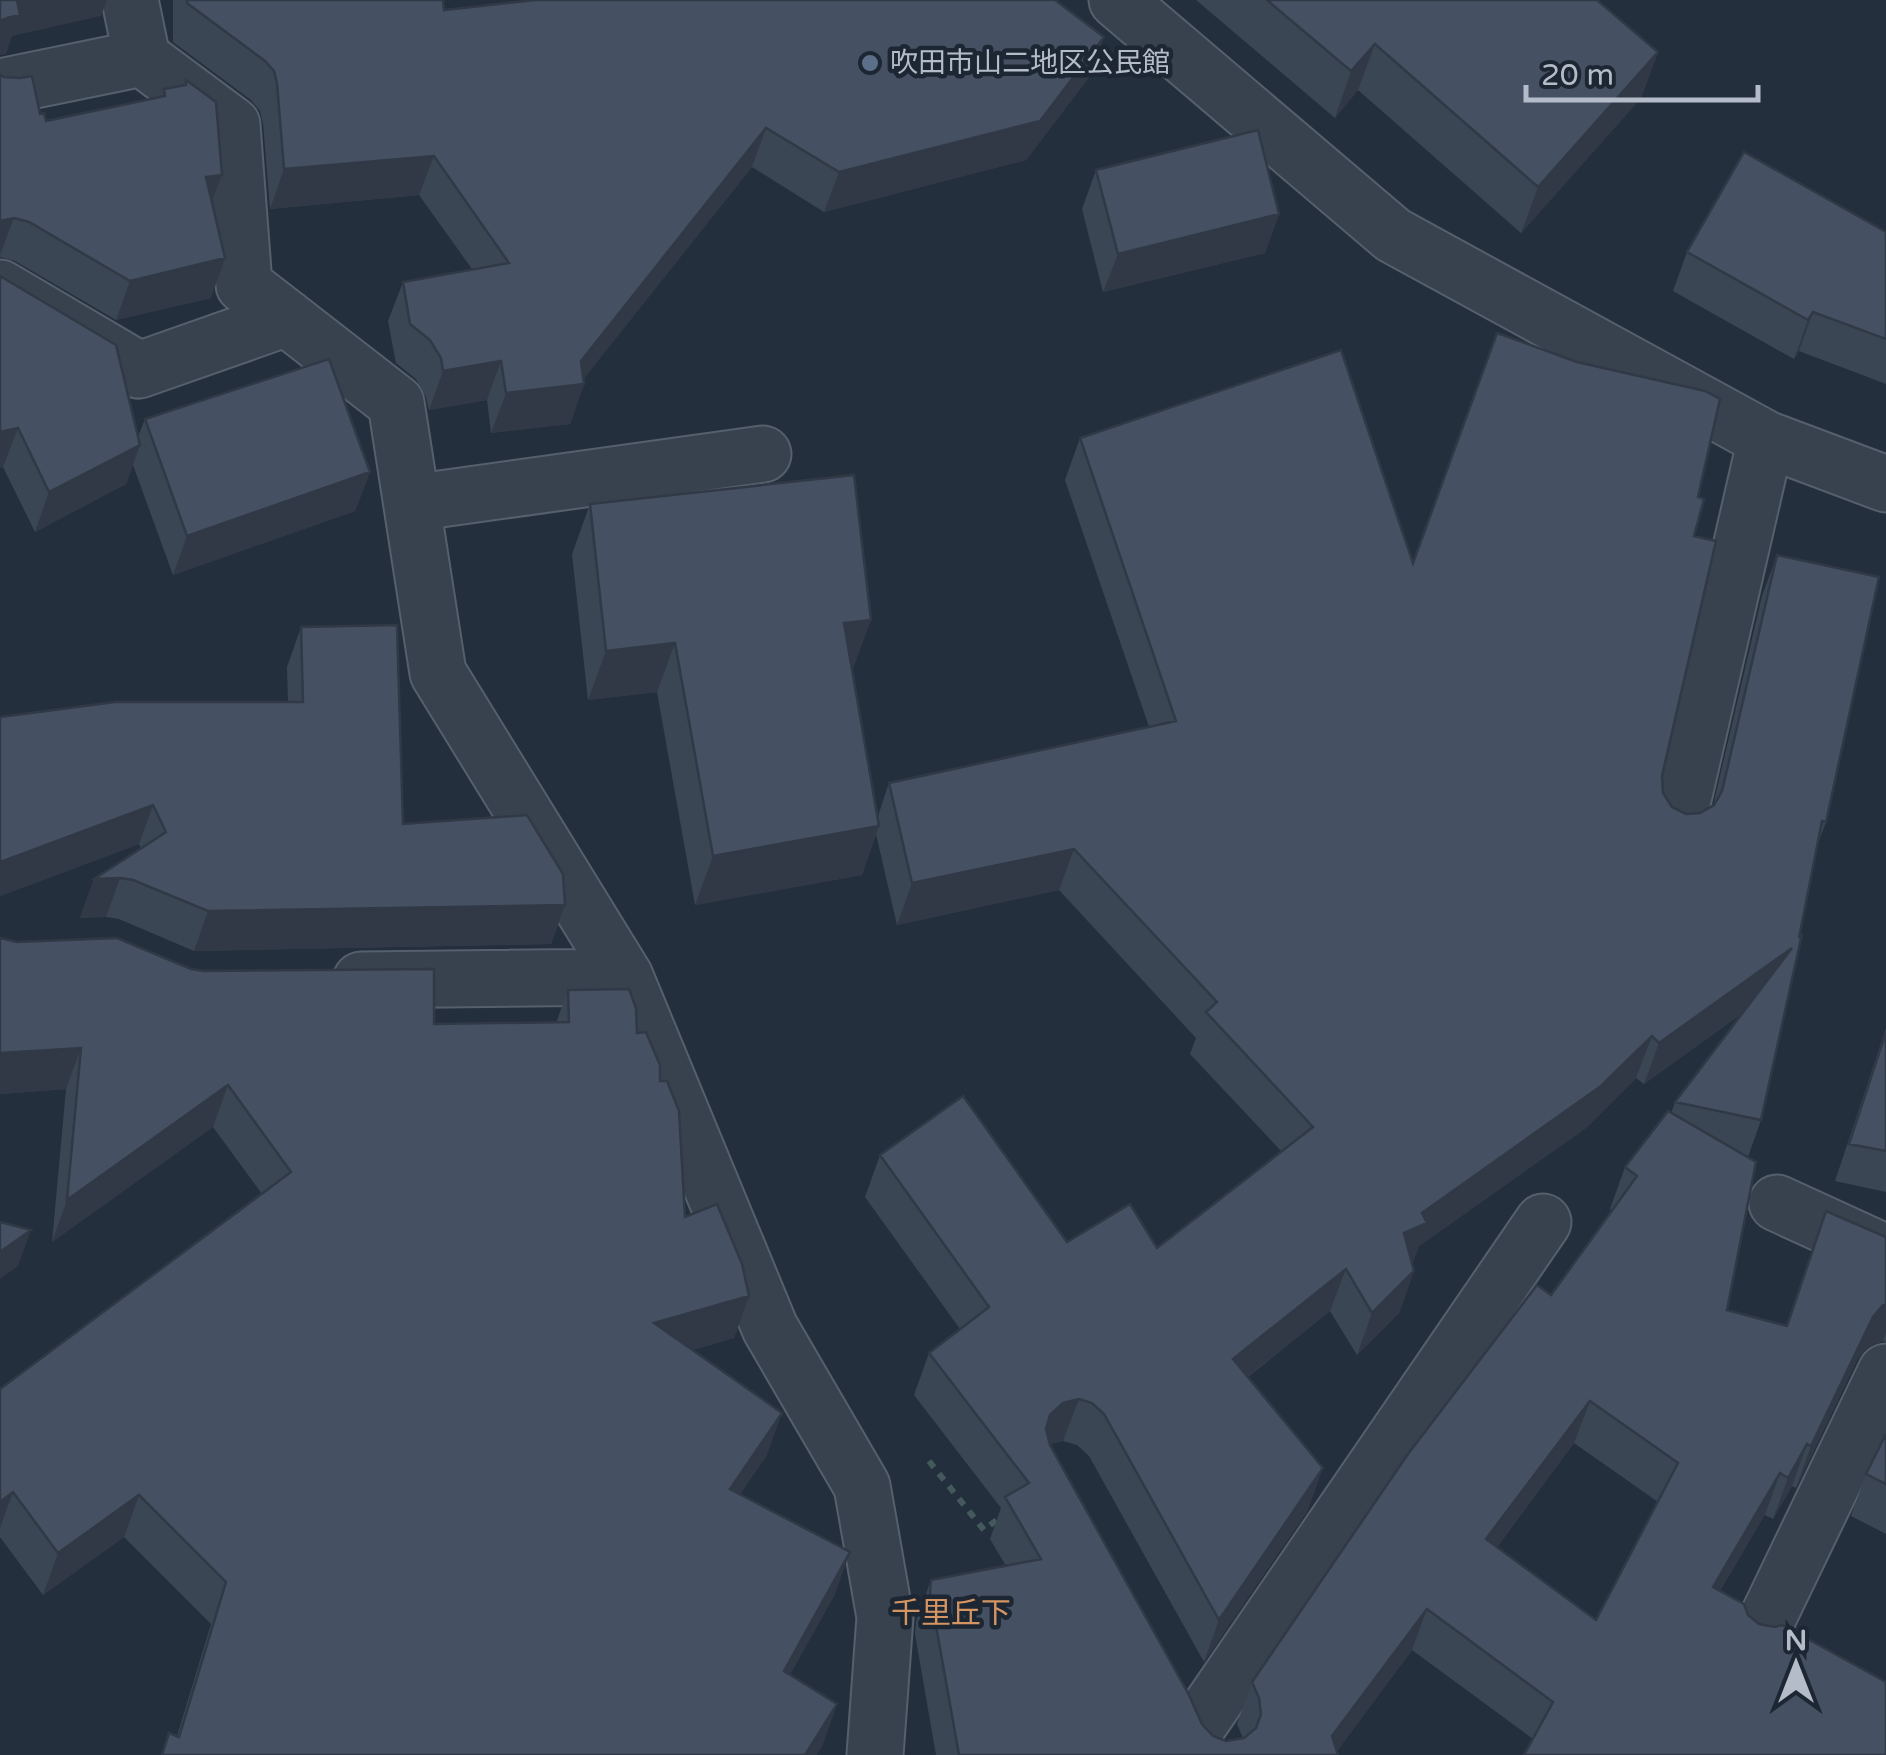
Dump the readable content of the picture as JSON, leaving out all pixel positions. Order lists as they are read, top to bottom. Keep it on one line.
{"districts":["千里丘下"],"places":["吹田市山二地区公民館"],"scale_bar":"20 m","north":"top"}
